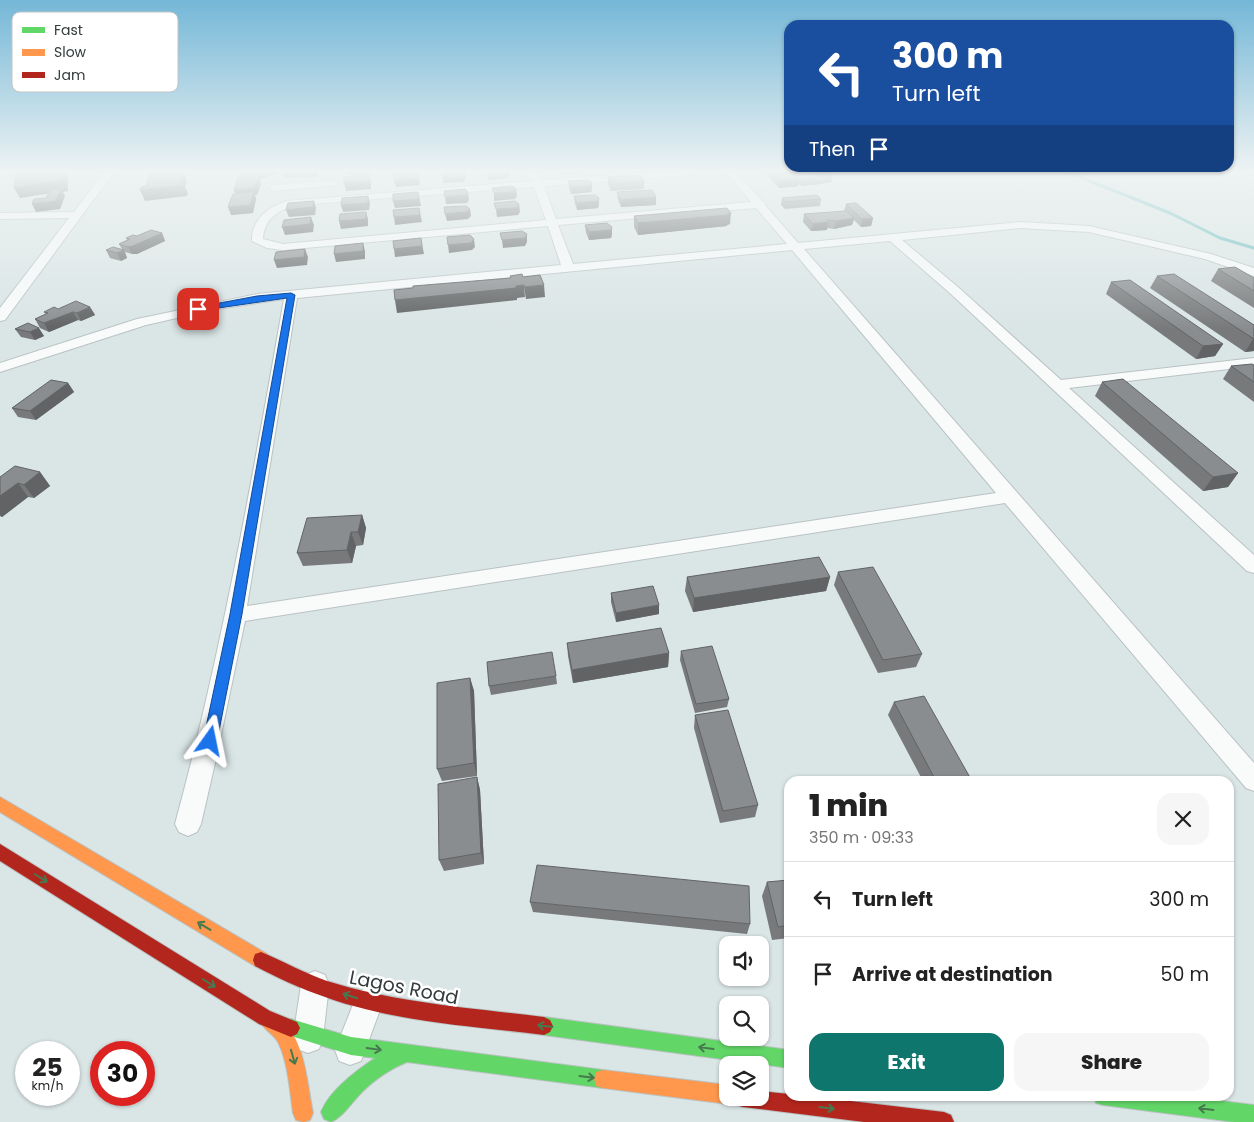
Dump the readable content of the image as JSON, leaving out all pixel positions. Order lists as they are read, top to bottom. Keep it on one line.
{"streets":{"main road":["Lagos Road"]},"legend":["Fast","Slow","Jam"],"page":{"turn":["300 m","Turn left"],"then":"Then","heading":["1 min","350 m · 09:33"],"list":[{"name":"Turn left","value":"300 m"},{"name":"Arrive at destination","value":"50 m"}],"buttons":["Exit","Share"],"speed":"25 km/h","limit":"30"}}
